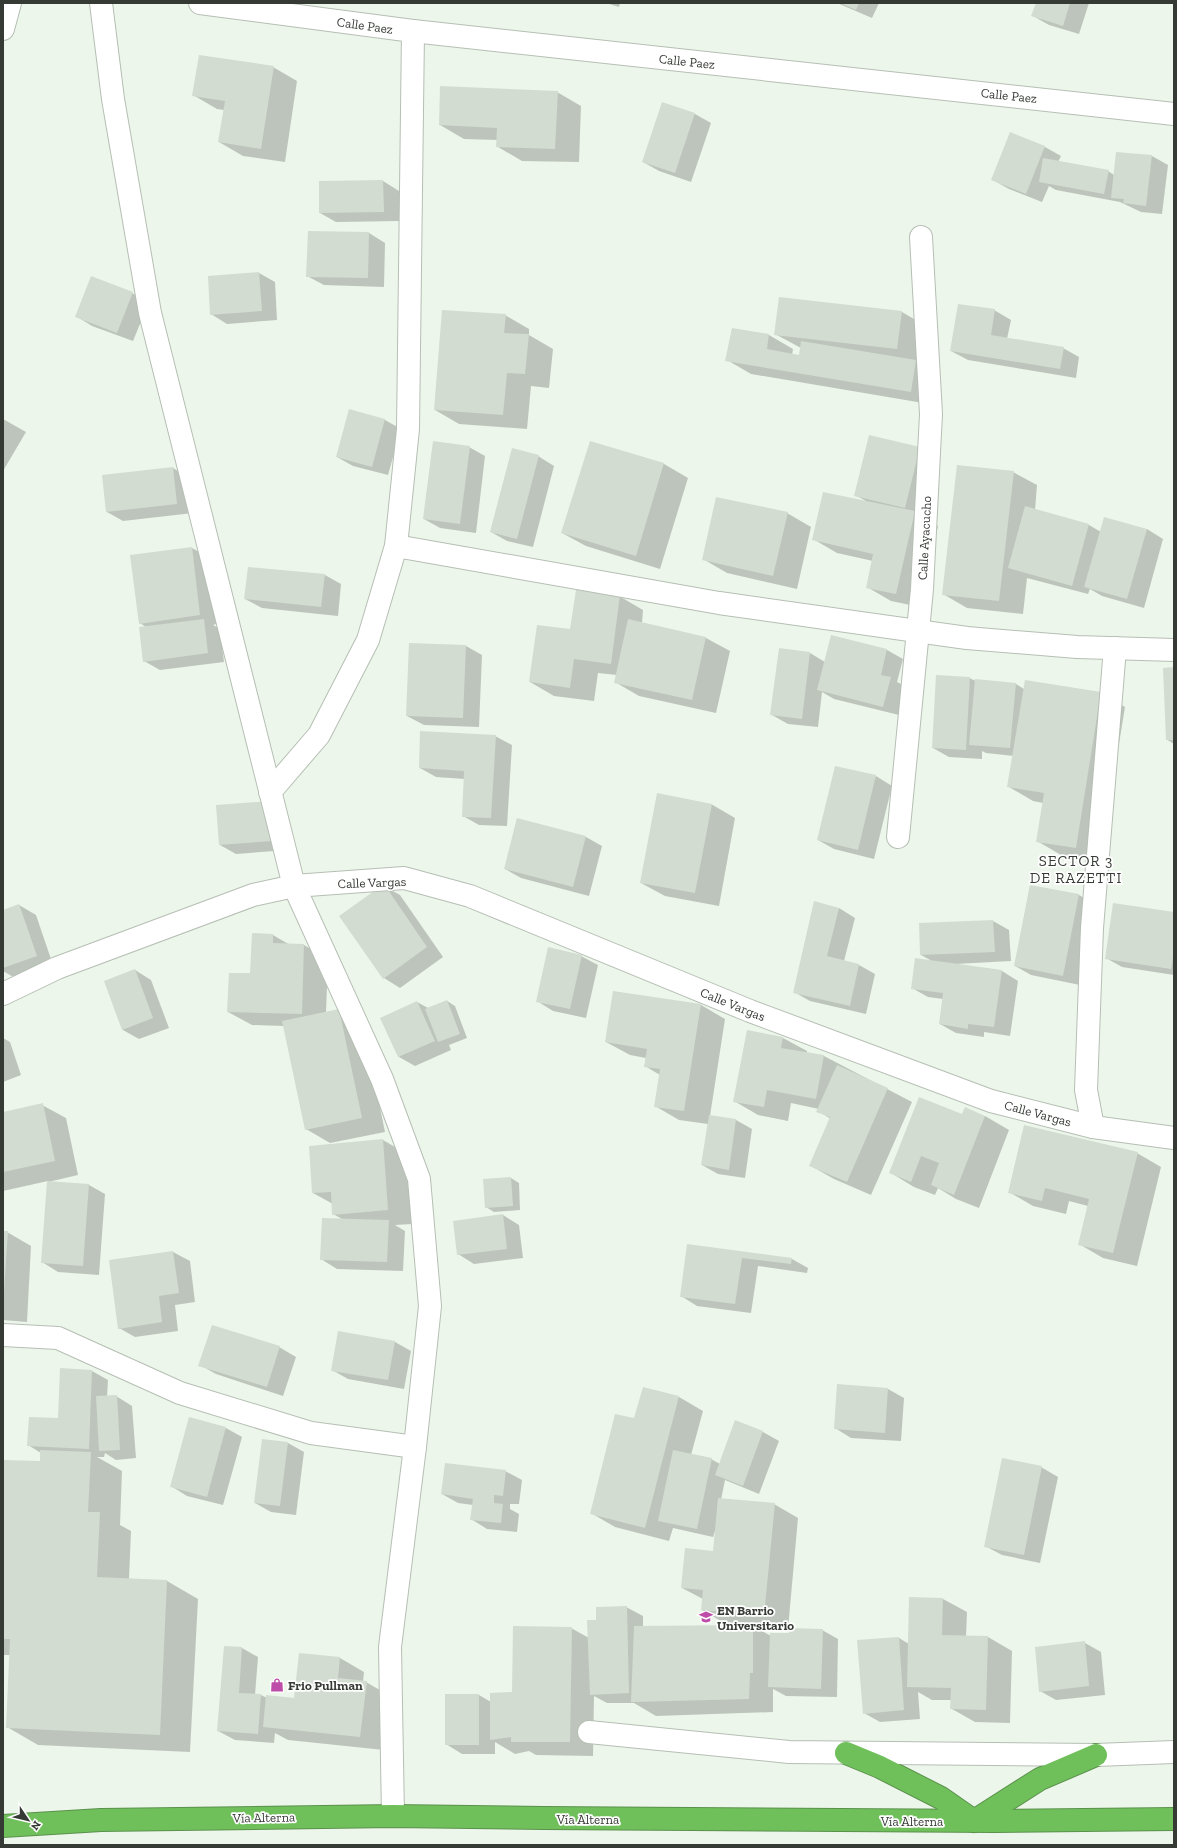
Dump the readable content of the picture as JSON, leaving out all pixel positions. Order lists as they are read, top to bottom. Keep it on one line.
{"streets":{"highway":["Vía Alterna"],"street":["Calle Paez","Calle Ayacucho","Calle Vargas"]},"districts":["SECTOR 3 DE RAZETTI"],"places":{"school or university":["EN Barrio Universitario"],"shop":["Frio Pullman"]},"north":"bottom right"}
